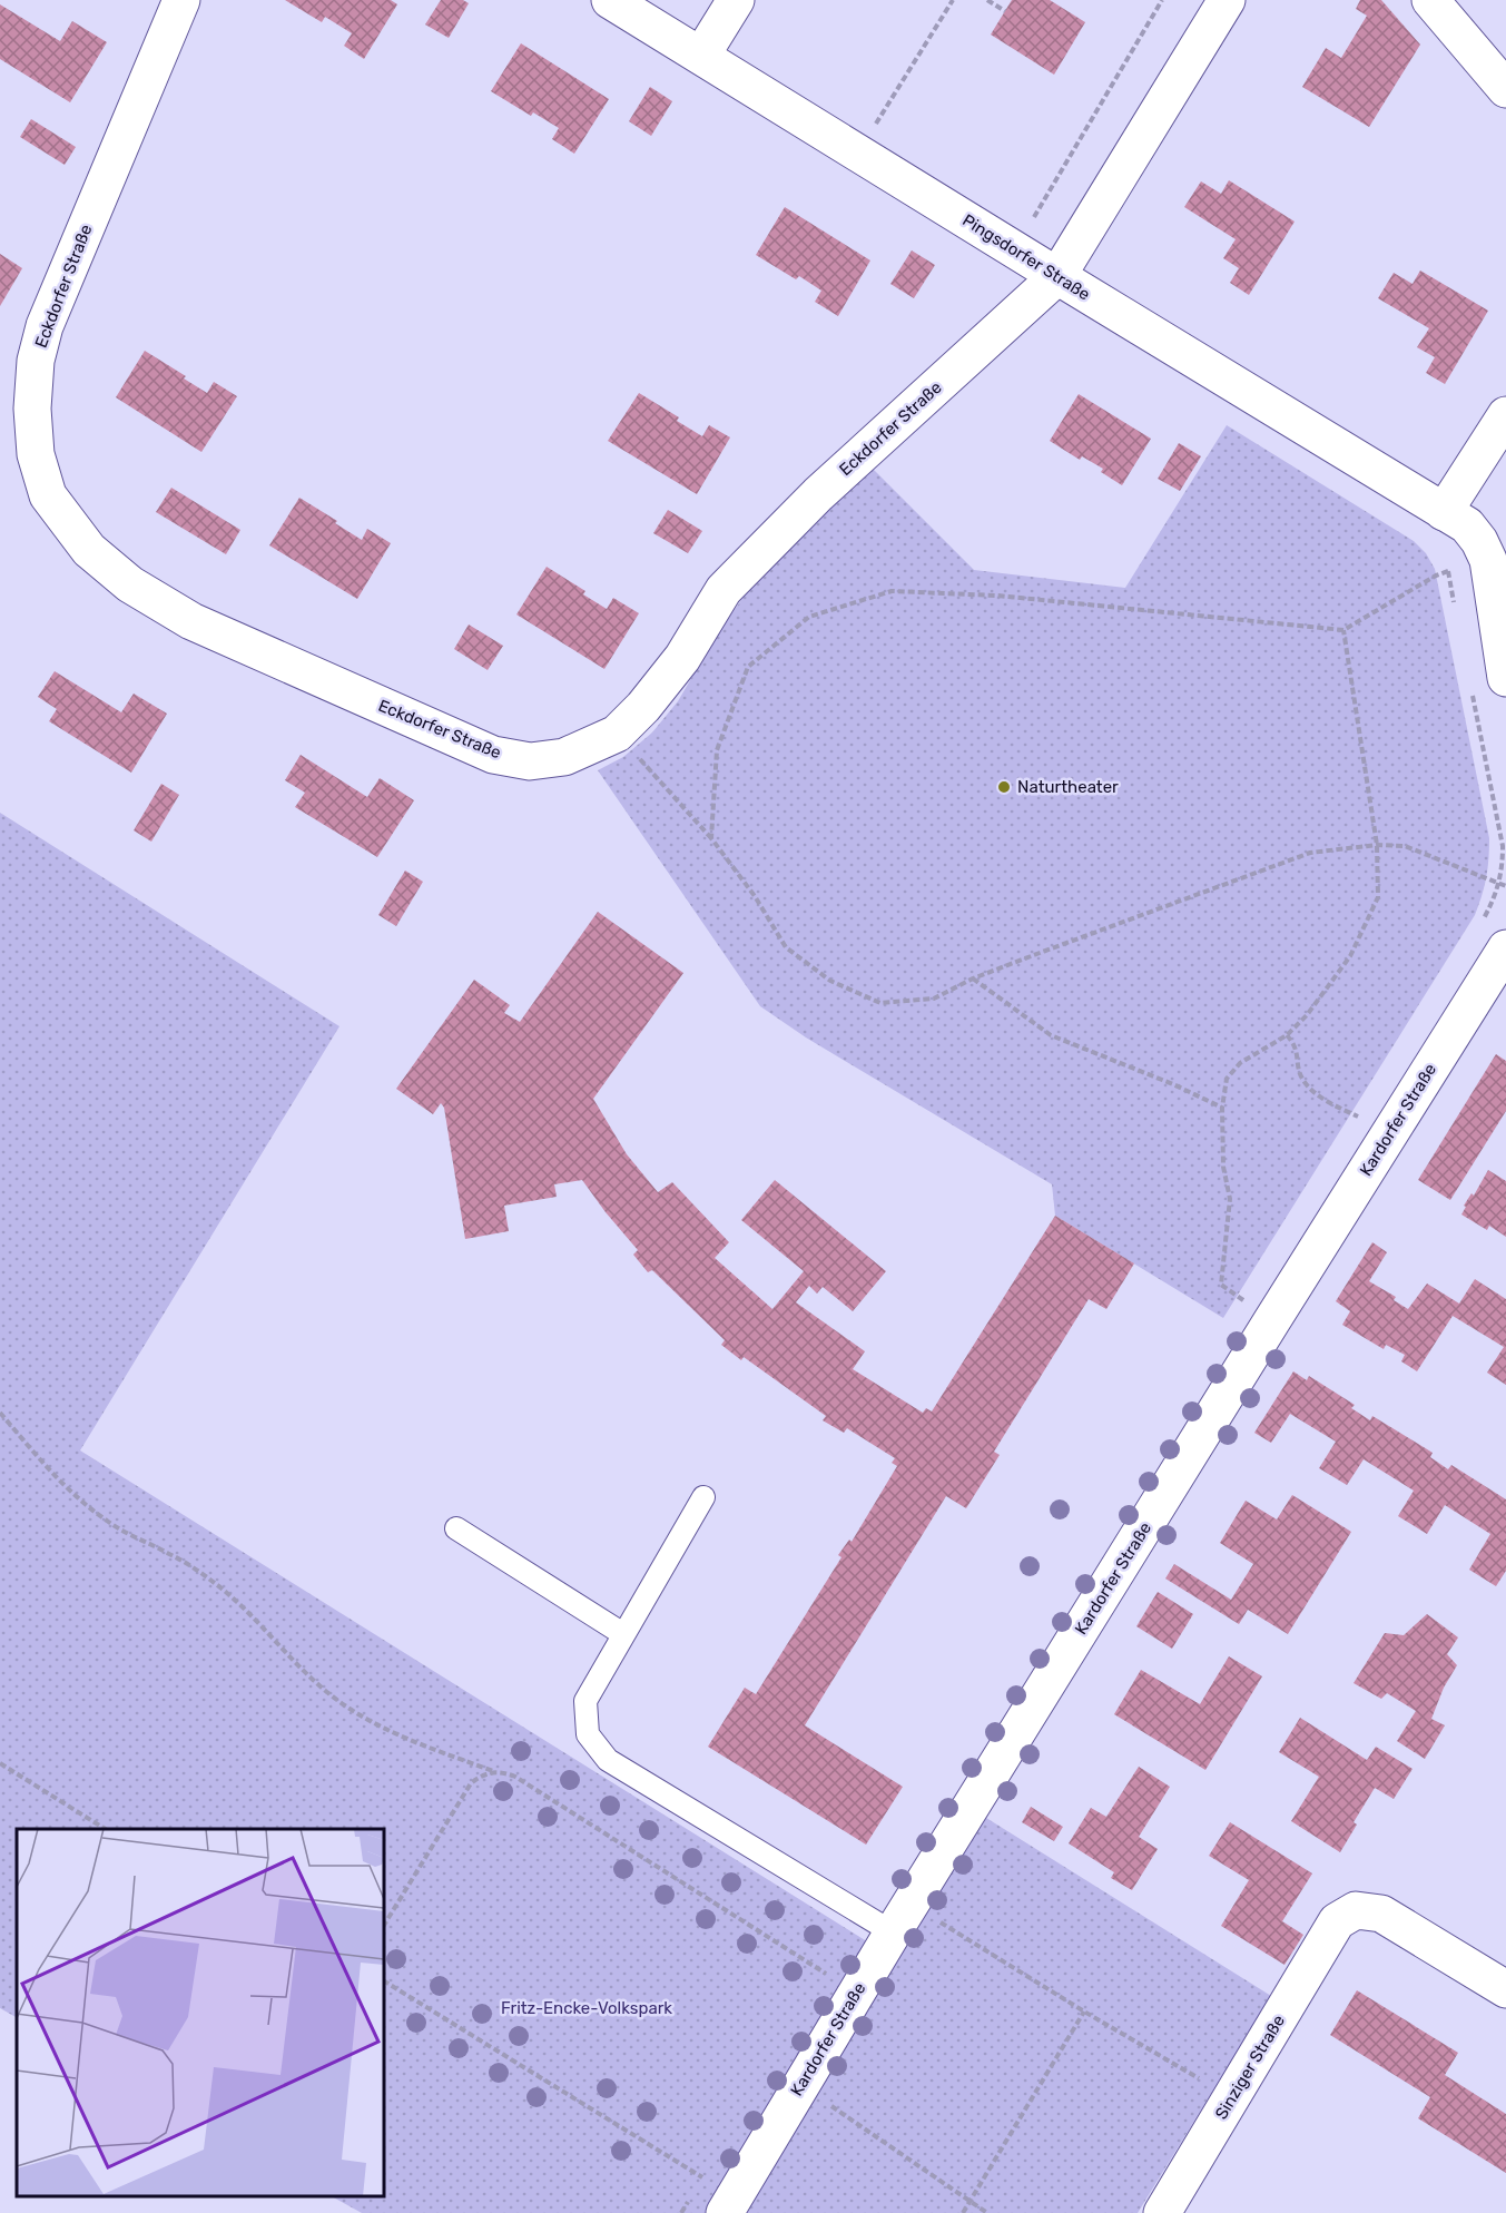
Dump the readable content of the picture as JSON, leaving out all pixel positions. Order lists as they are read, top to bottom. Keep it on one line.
{"streets":{"street":["Pingsdorfer Straße","Eckdorfer Straße","Kardorfer Straße","Sinziger Straße"]},"crossings":[["Pingsdorfer Straße","Eckdorfer Straße"]],"parks":["Fritz-Encke-Volkspark"],"places":["Naturtheater"]}
